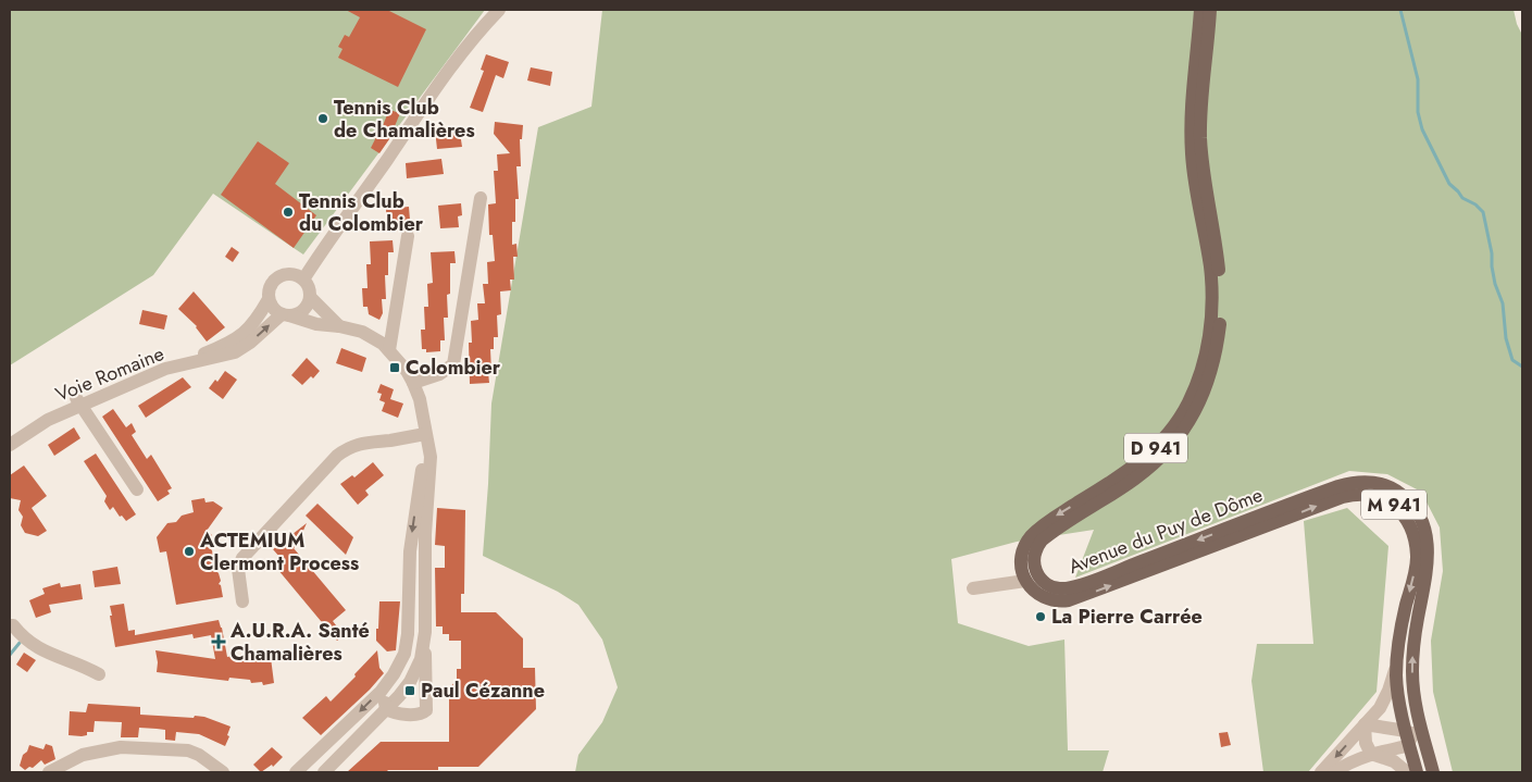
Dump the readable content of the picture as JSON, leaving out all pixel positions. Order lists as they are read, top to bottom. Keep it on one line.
{"streets":{"main road":["D 941","M 941","Avenue du Puy de Dôme"],"street":["Voie Romaine"]},"crossings":[["D 941","Avenue du Puy de Dôme"],["M 941","Avenue du Puy de Dôme"]],"places":{"other":["Tennis Club de Chamalières","Tennis Club du Colombier","ACTEMIUM Clermont Process","La Pierre Carrée"],"transit":["Colombier","Paul Cézanne"],"health":["A.U.R.A. Santé Chamalières"]}}
